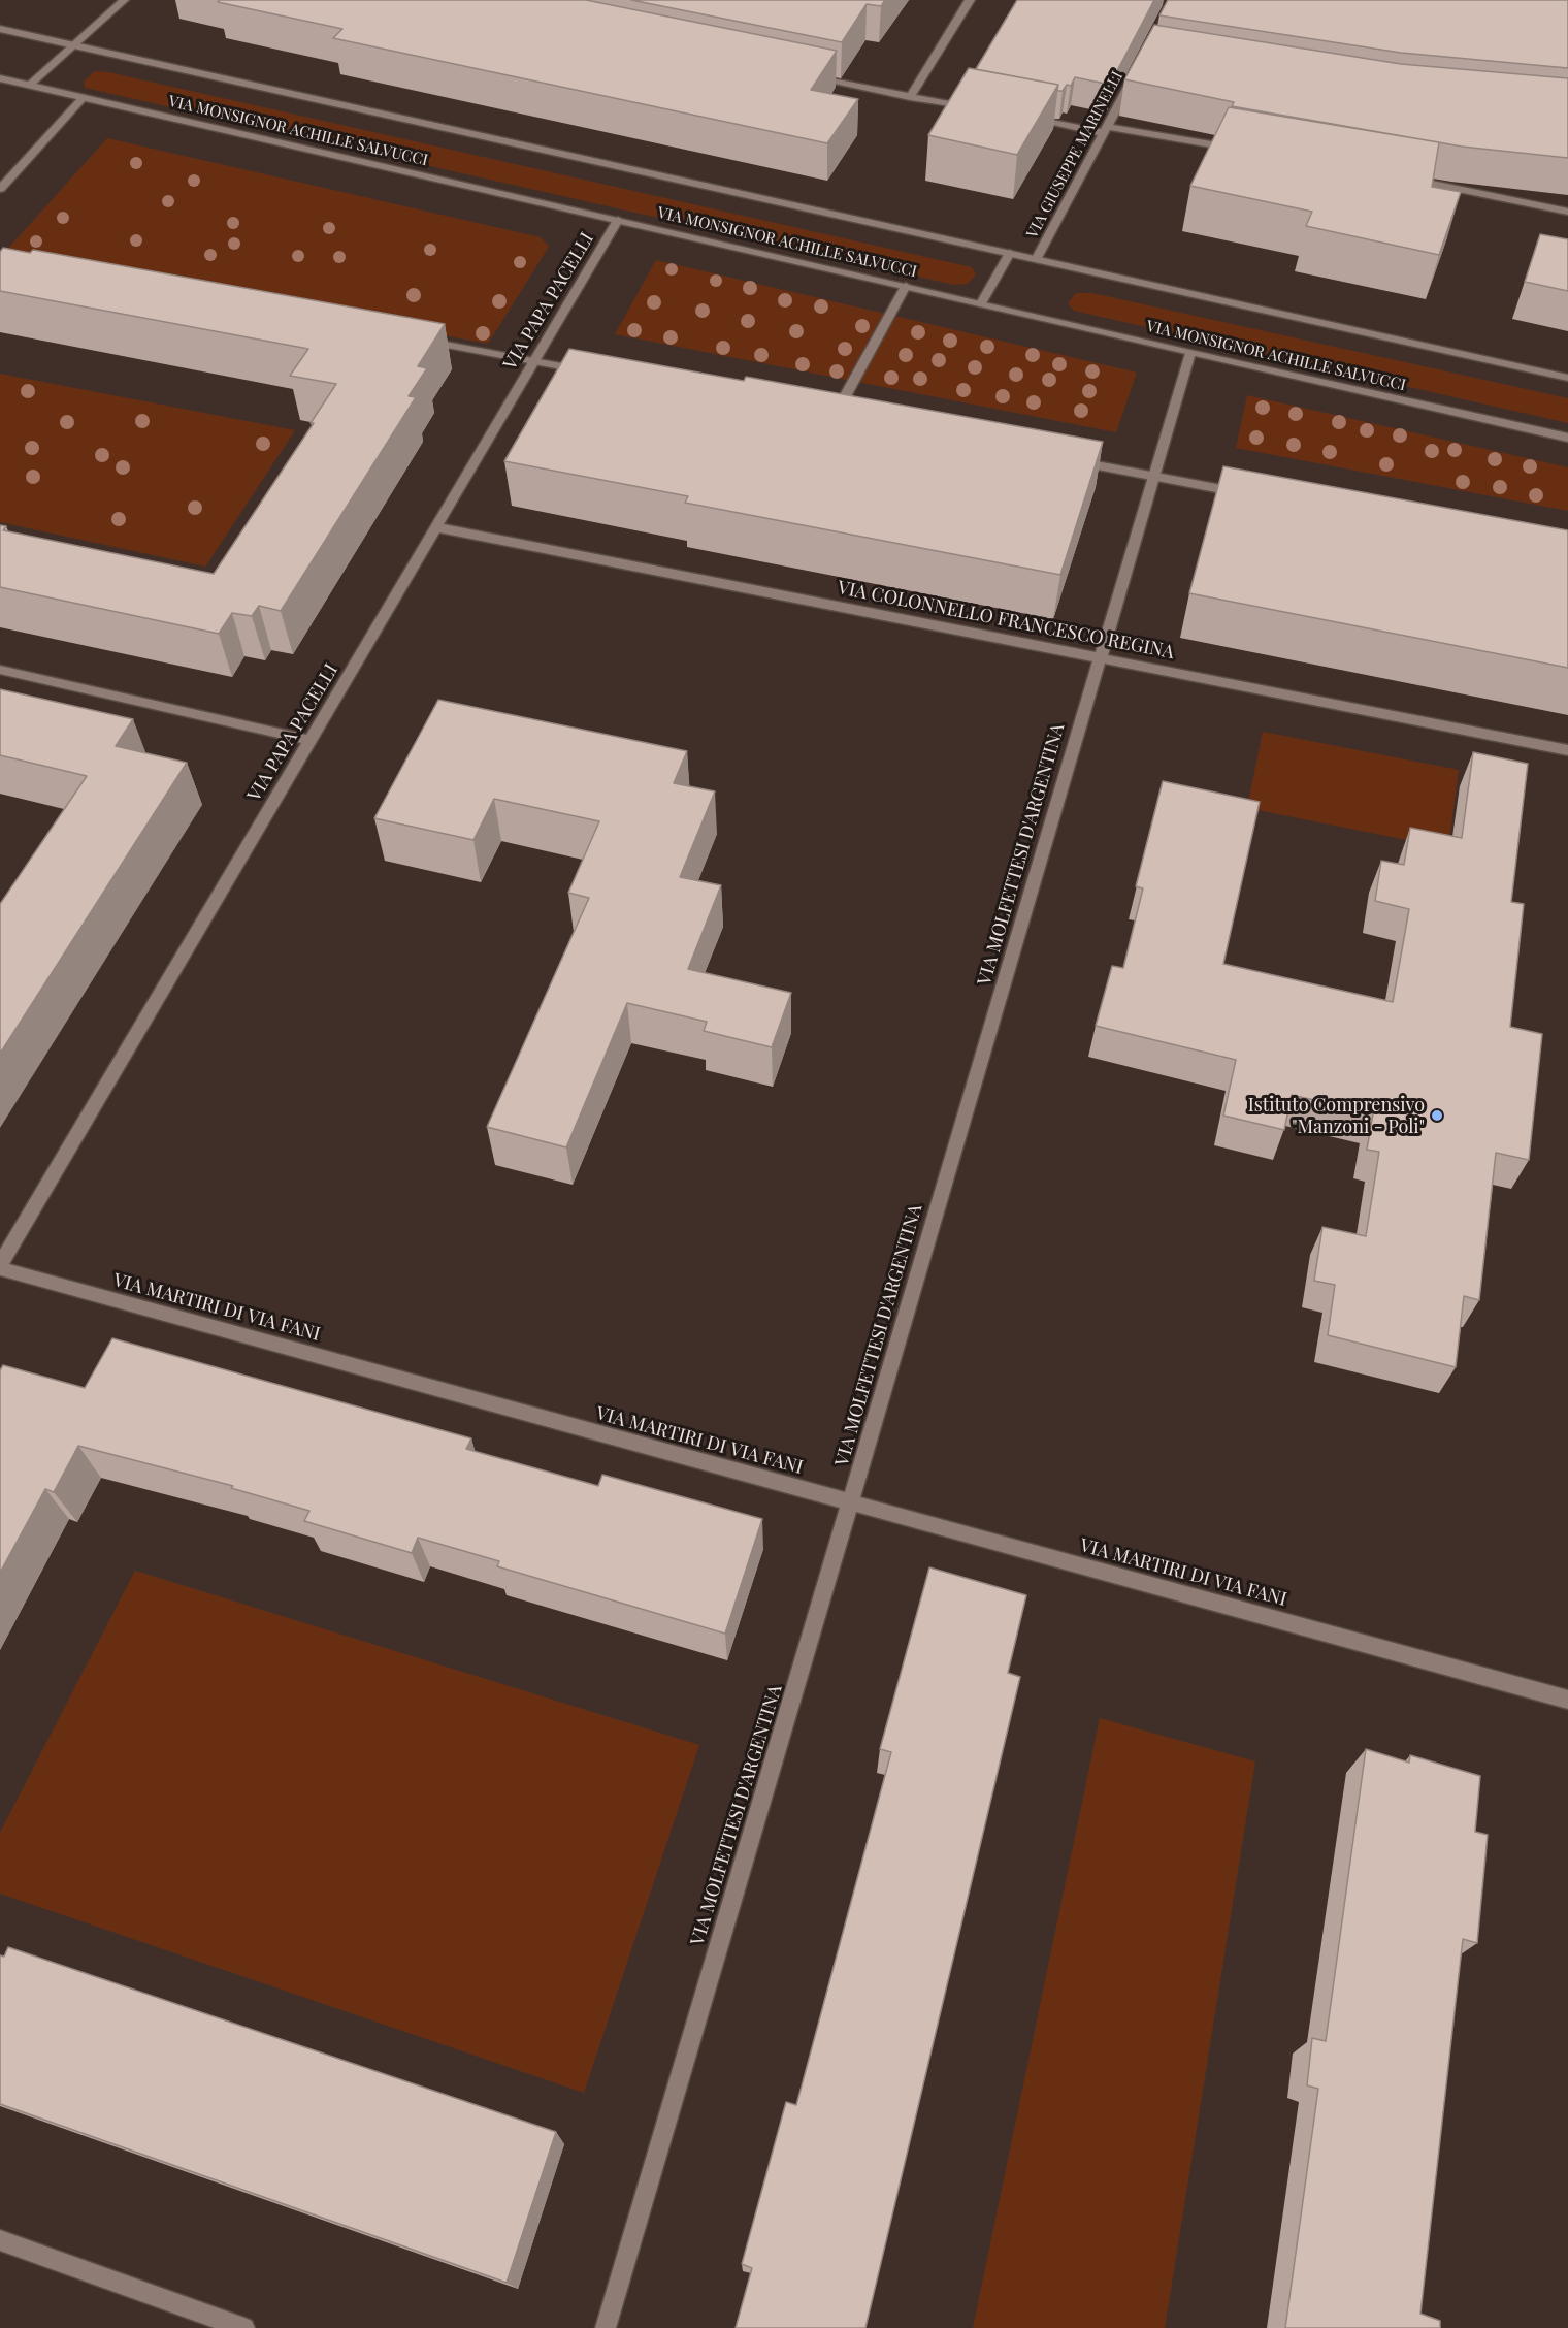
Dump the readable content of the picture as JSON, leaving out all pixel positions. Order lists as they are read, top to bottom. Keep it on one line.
{"streets":{"street":["VIA MONSIGNOR ACHILLE SALVUCCI","VIA GIUSEPPE MARINELLI","VIA PAPA PACELLI","VIA COLONNELLO FRANCESCO REGINA","VIA MOLFETTESI D'ARGENTINA","VIA MARTIRI DI VIA FANI"]},"crossings":[["VIA MONSIGNOR ACHILLE SALVUCCI","VIA GIUSEPPE MARINELLI"],["VIA MONSIGNOR ACHILLE SALVUCCI","VIA PAPA PACELLI"],["VIA MONSIGNOR ACHILLE SALVUCCI","VIA MOLFETTESI D'ARGENTINA"],["VIA PAPA PACELLI","VIA COLONNELLO FRANCESCO REGINA"],["VIA PAPA PACELLI","VIA MARTIRI DI VIA FANI"],["VIA COLONNELLO FRANCESCO REGINA","VIA MOLFETTESI D'ARGENTINA"],["VIA MOLFETTESI D'ARGENTINA","VIA MARTIRI DI VIA FANI"]],"places":["Istituto Comprensivo \"Manzoni - Poli\""]}
